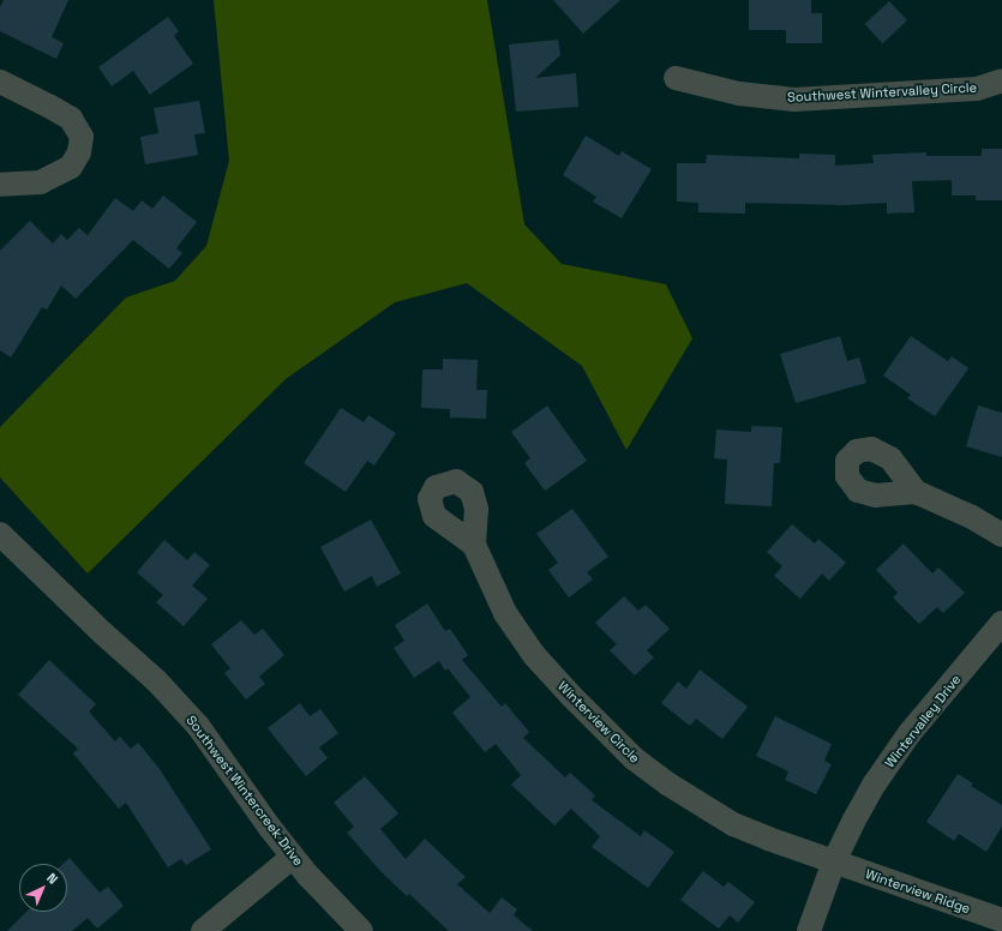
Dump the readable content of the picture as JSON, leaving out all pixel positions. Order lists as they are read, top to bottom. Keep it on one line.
{"streets":{"street":["Southwest Wintervalley Circle","Wintervalley Drive","Winterview Circle","Southwest Wintercreek Drive","Winterview Ridge"]},"crossings":[["Wintervalley Drive","Winterview Circle"],["Wintervalley Drive","Winterview Ridge"],["Winterview Circle","Winterview Ridge"]],"north":"top right"}
